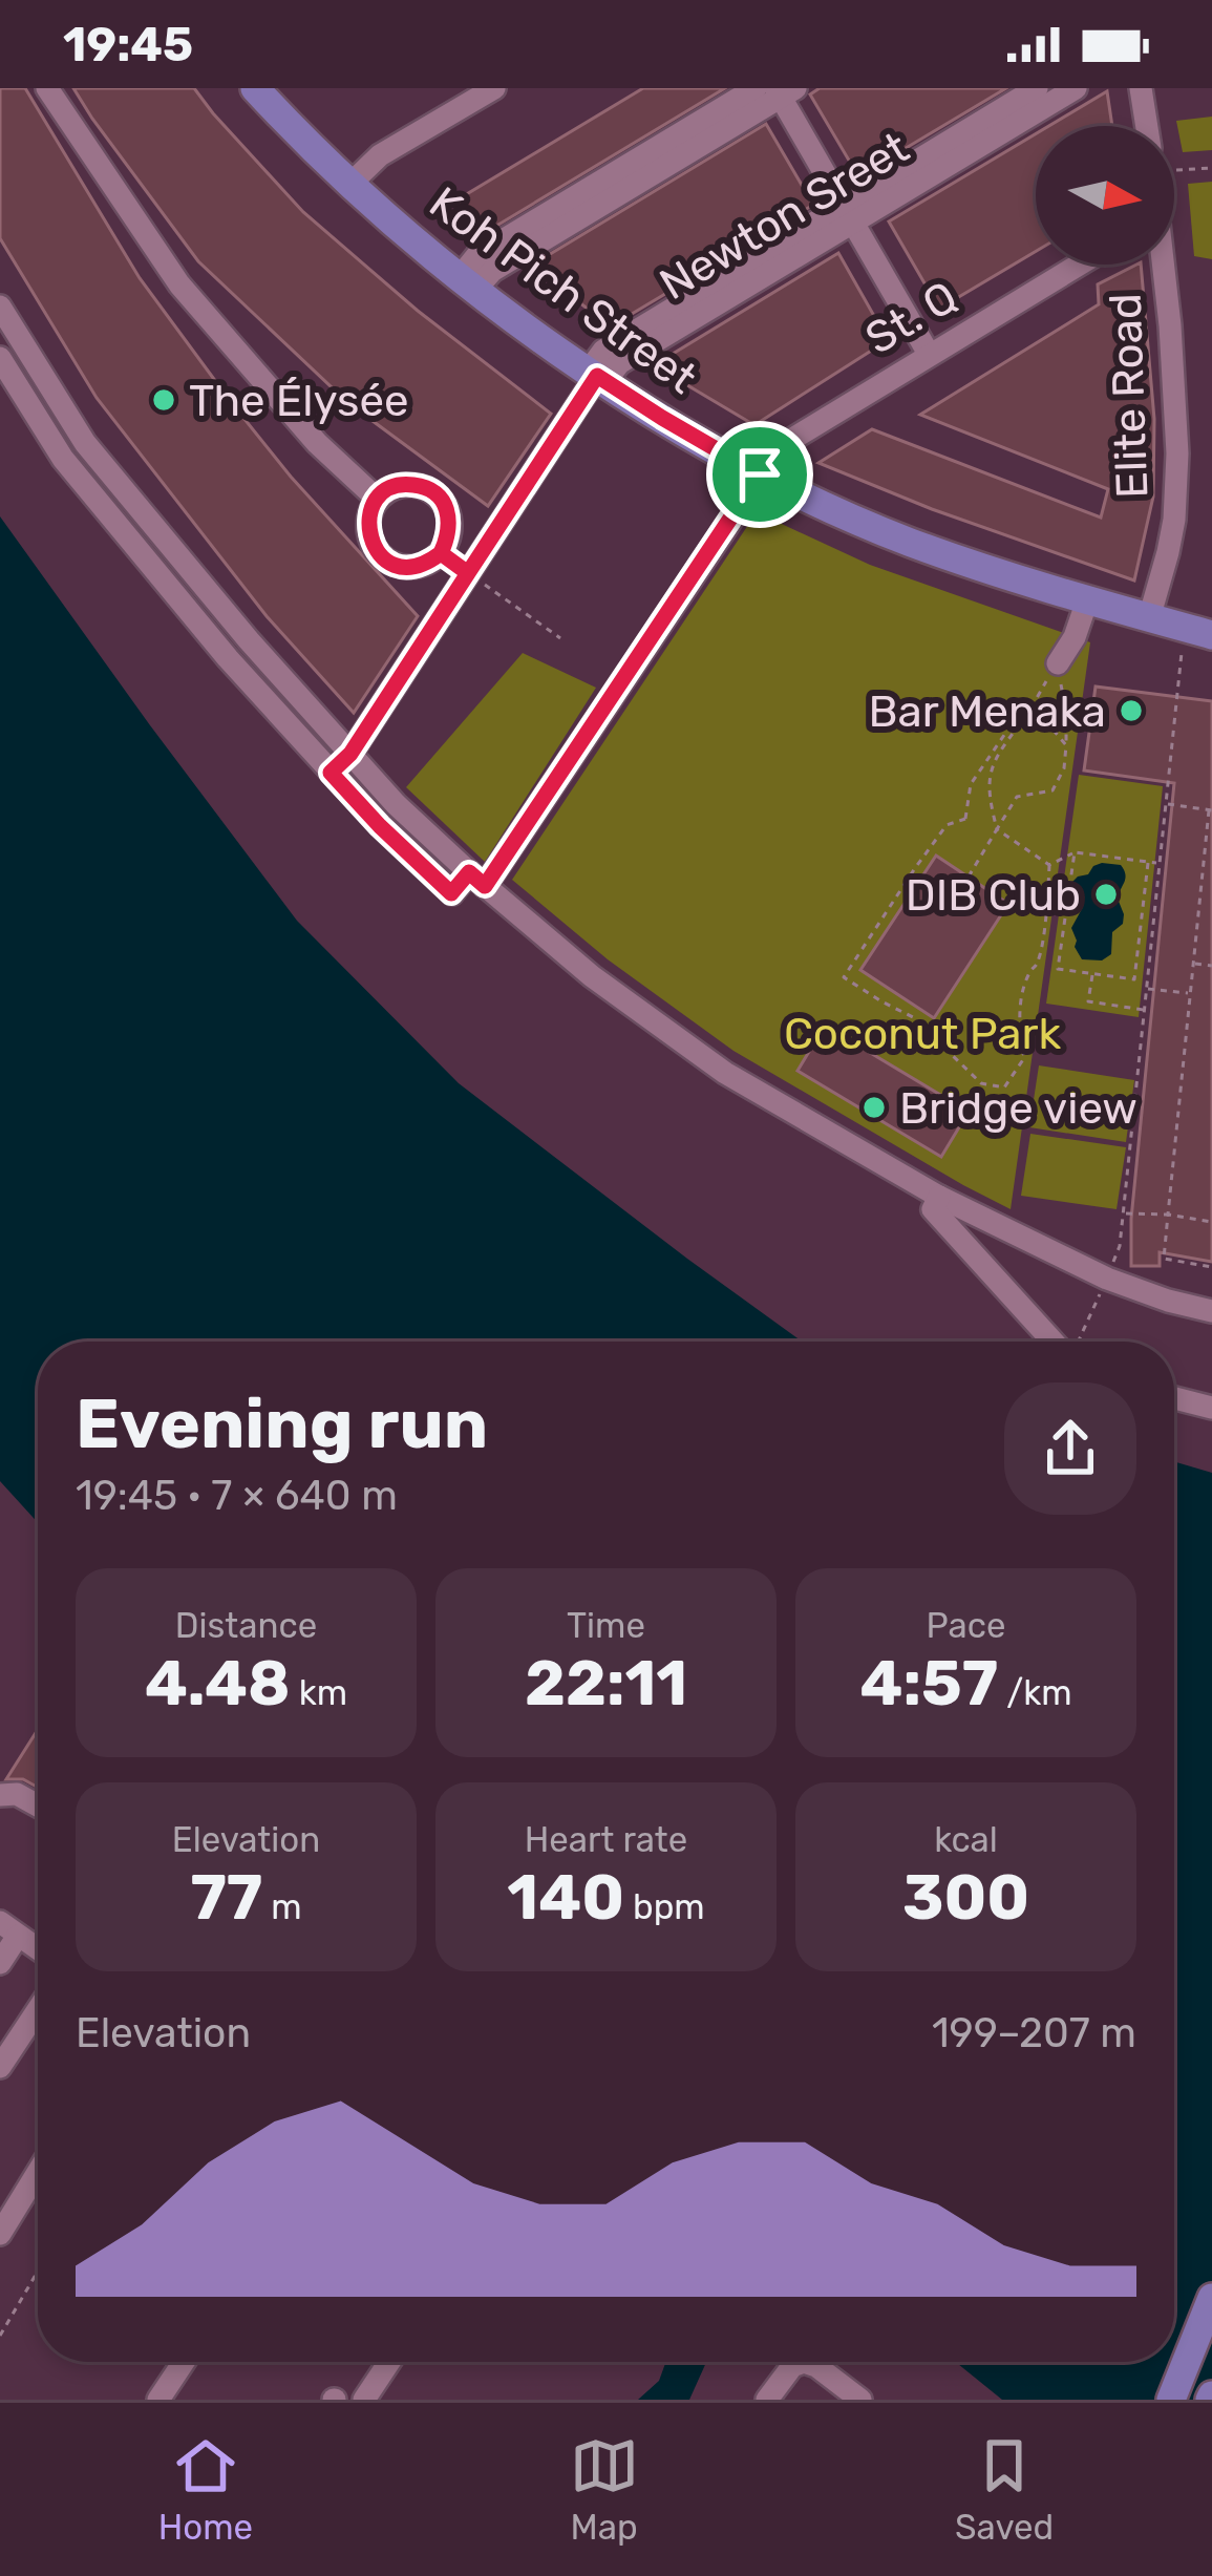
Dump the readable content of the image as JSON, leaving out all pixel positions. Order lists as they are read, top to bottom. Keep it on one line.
{"streets":{"main road":["Koh Pich Street"],"street":["Newton Sreet","St. Q","Elite Road"]},"crossings":[["Koh Pich Street","St. Q"],["Koh Pich Street","Elite Road"]],"parks":["Coconut Park"],"places":["The Élysée","Bar Menaka","DIB Club","Bridge view"],"north":"right","page":{"status":"19:45","heading":["Evening run","19:45 · 7 × 640 m"],"stats":[["Distance","4.48 km"],["Time","22:11"],["Pace","4:57 /km"],["Elevation","77 m"],["Heart rate","140 bpm"],["kcal","300"]],"chart":["Elevation","199–207 m"],"tabs":["Home","Map","Saved"]}}
